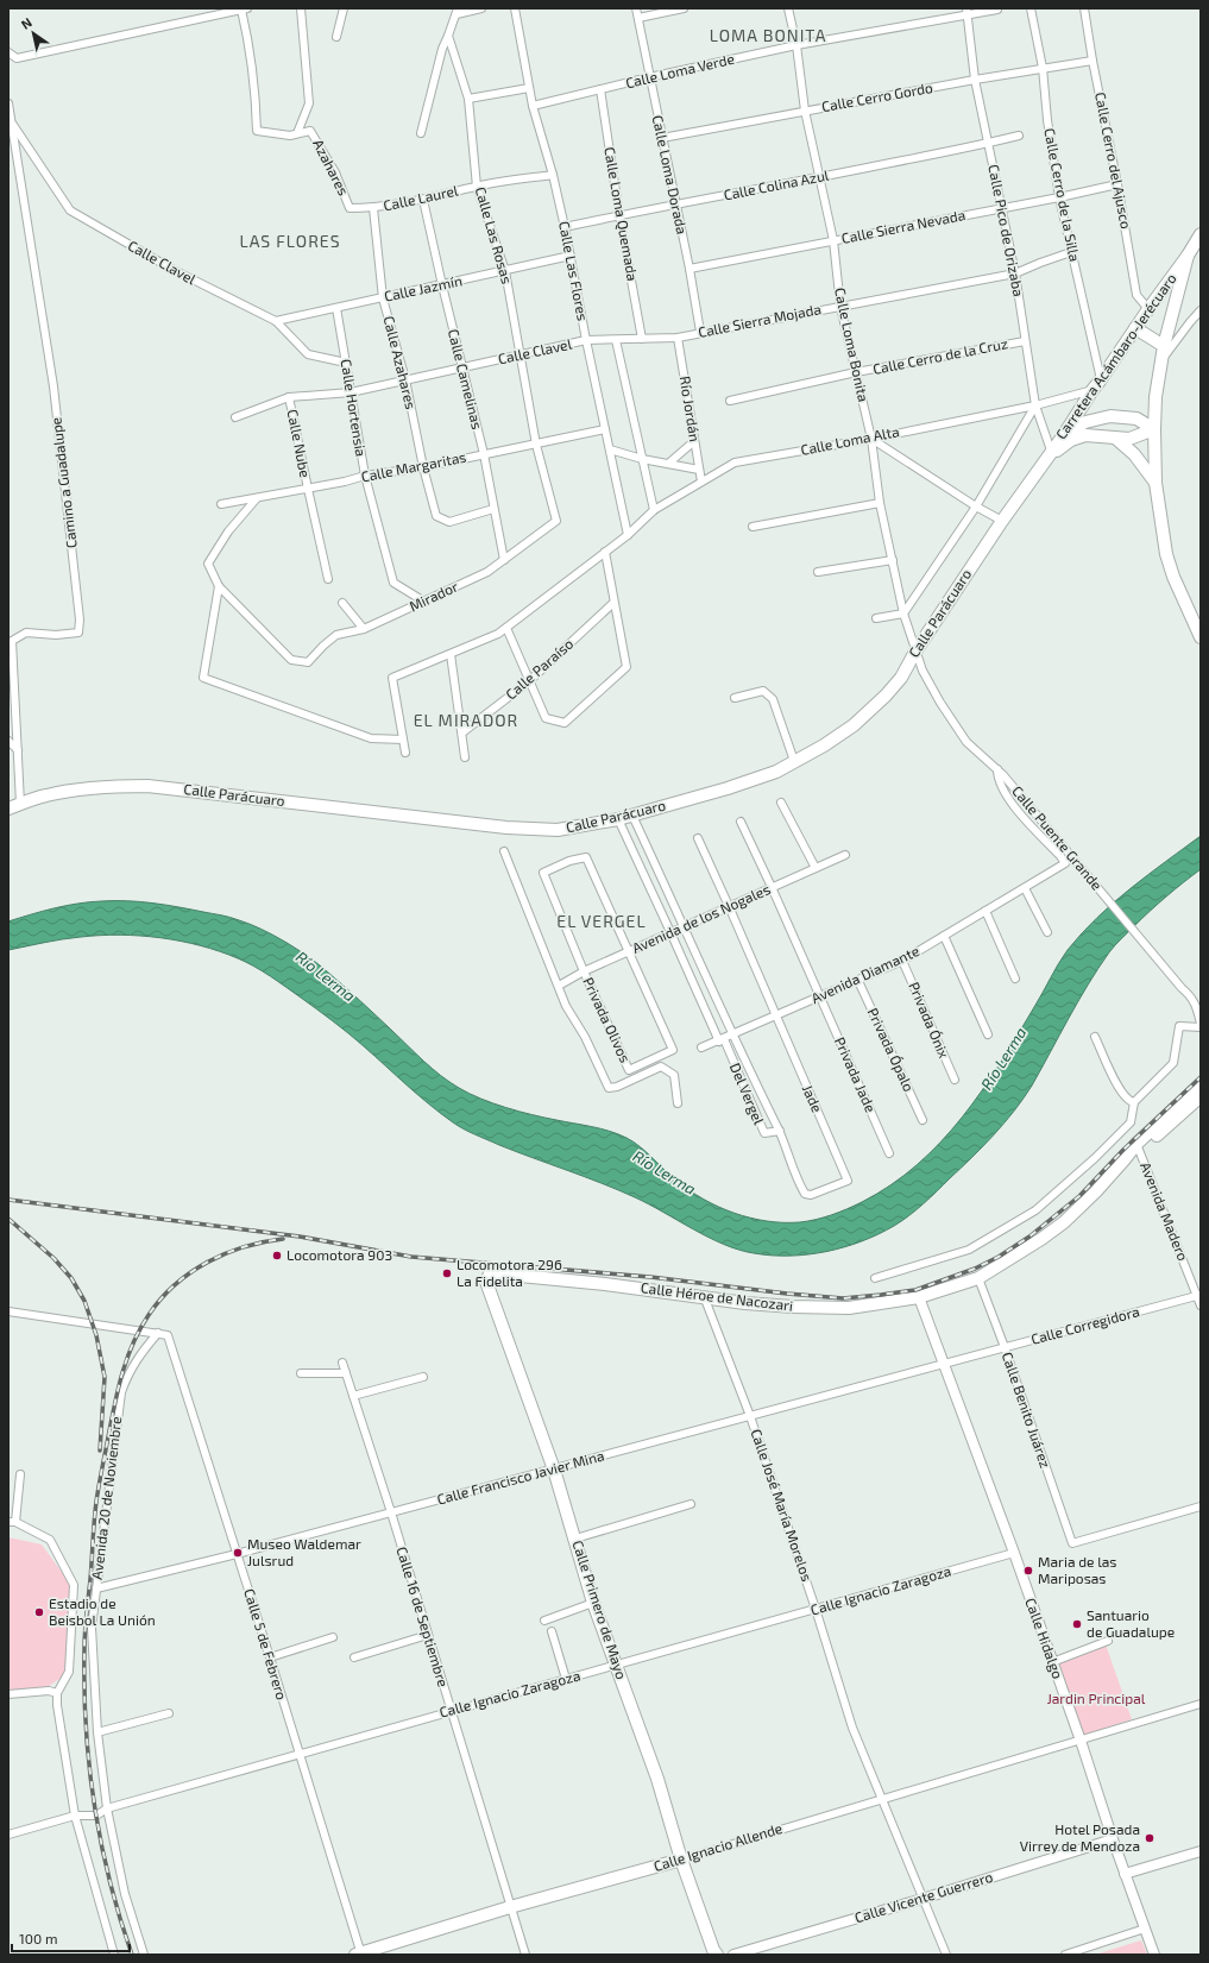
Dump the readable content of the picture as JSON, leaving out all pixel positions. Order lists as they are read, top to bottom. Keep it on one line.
{"streets":{"main road":["Carretera Acámbaro-Jerécuaro","Calle Parácuaro","Calle Héroe de Nacozari","Calle Primero de Mayo","Calle Ignacio Allende"],"street":["Calle Loma Verde","Calle Cerro Gordo","Calle Cerro del Ajusco","Azahares","Calle Loma Dorada","Calle Colina Azul","Calle Cerro de la Silla","Calle Laurel","Calle Loma Quemada","Calle Sierra Nevada","Calle Pico de Orizaba","Calle Las Rosas","Calle Clavel","Calle Las Flores","Calle Jazmín","Calle Sierra Mojada","Calle Loma Bonita","Calle Cerro de la Cruz","Calle Azahares","Calle Camelinas","Calle Hortensia","Río Jordán","Calle Loma Alta","Calle Nube","Calle Margaritas","Camino a Guadalupe","Mirador","Calle Paraíso","Calle Puente Grande","Avenida de los Nogales","Avenida Diamante","Privada Olivos","Privada Ónix","Privada Ópalo","Privada Jade","Del Vergel","Jade","Avenida Madero","Calle Corregidora","Calle Benito Juárez","Calle Francisco Javier Mina","Avenida 20 de Noviembre","Calle José María Morelos","Calle Ignacio Zaragoza","Calle 16 de Septiembre","Calle Hidalgo","Calle 5 de Febrero","Calle Vicente Guerrero"]},"crossings":[["Calle Loma Verde","Calle Loma Dorada"],["Calle Loma Verde","Calle Loma Quemada"],["Calle Loma Verde","Calle Pico de Orizaba"],["Calle Loma Verde","Calle Las Flores"],["Calle Loma Verde","Calle Loma Bonita"],["Calle Cerro Gordo","Calle Cerro del Ajusco"],["Calle Cerro Gordo","Calle Loma Dorada"],["Calle Cerro Gordo","Calle Cerro de la Silla"],["Calle Cerro Gordo","Calle Pico de Orizaba"],["Calle Cerro Gordo","Calle Loma Bonita"],["Calle Cerro del Ajusco","Calle Sierra Nevada"],["Calle Cerro del Ajusco","Carretera Acámbaro-Jerécuaro"],["Azahares","Calle Laurel"],["Azahares","Calle Azahares"],["Calle Loma Dorada","Calle Colina Azul"],["Calle Loma Dorada","Calle Sierra Nevada"],["Calle Loma Dorada","Calle Sierra Mojada"],["Calle Colina Azul","Calle Loma Quemada"],["Calle Colina Azul","Calle Pico de Orizaba"],["Calle Colina Azul","Calle Las Flores"],["Calle Colina Azul","Calle Loma Bonita"],["Calle Cerro de la Silla","Calle Sierra Nevada"],["Calle Cerro de la Silla","Calle Sierra Mojada"],["Calle Cerro de la Silla","Carretera Acámbaro-Jerécuaro"],["Calle Laurel","Calle Las Rosas"],["Calle Laurel","Calle Las Flores"],["Calle Laurel","Calle Azahares"],["Calle Laurel","Calle Camelinas"],["Calle Loma Quemada","Calle Sierra Mojada"],["Calle Sierra Nevada","Calle Pico de Orizaba"],["Calle Sierra Nevada","Calle Loma Bonita"],["Calle Pico de Orizaba","Calle Sierra Mojada"],["Calle Pico de Orizaba","Calle Cerro de la Cruz"],["Calle Pico de Orizaba","Carretera Acámbaro-Jerécuaro"],["Calle Pico de Orizaba","Calle Loma Alta"],["Calle Pico de Orizaba","Calle Parácuaro"],["Calle Las Rosas","Calle Clavel"],["Calle Las Rosas","Calle Jazmín"],["Calle Las Rosas","Calle Margaritas"],["Calle Las Rosas","Mirador"],["Calle Clavel","Calle Las Flores"],["Calle Clavel","Calle Jazmín"],["Calle Clavel","Calle Sierra Mojada"],["Calle Clavel","Calle Azahares"],["Calle Clavel","Calle Camelinas"],["Calle Clavel","Calle Hortensia"],["Calle Clavel","Calle Nube"],["Calle Clavel","Camino a Guadalupe"],["Calle Las Flores","Calle Jazmín"],["Calle Las Flores","Calle Sierra Mojada"],["Calle Las Flores","Calle Loma Alta"],["Calle Las Flores","Calle Margaritas"],["Calle Jazmín","Calle Azahares"],["Calle Jazmín","Calle Camelinas"],["Calle Jazmín","Calle Hortensia"],["Calle Sierra Mojada","Calle Loma Bonita"],["Calle Sierra Mojada","Río Jordán"],["Calle Loma Bonita","Calle Cerro de la Cruz"],["Calle Loma Bonita","Calle Loma Alta"],["Calle Loma Bonita","Calle Parácuaro"],["Calle Loma Bonita","Calle Puente Grande"],["Carretera Acámbaro-Jerécuaro","Calle Loma Alta"],["Carretera Acámbaro-Jerécuaro","Calle Parácuaro"],["Calle Azahares","Calle Camelinas"],["Calle Azahares","Calle Margaritas"],["Calle Camelinas","Calle Margaritas"],["Calle Camelinas","Mirador"],["Calle Hortensia","Calle Margaritas"],["Calle Hortensia","Mirador"],["Río Jordán","Calle Loma Alta"],["Calle Nube","Calle Margaritas"],["Camino a Guadalupe","Calle Parácuaro"],["Calle Parácuaro","Calle Puente Grande"],["Calle Parácuaro","Del Vergel"],["Calle Puente Grande","Avenida Diamante"],["Avenida de los Nogales","Privada Olivos"],["Avenida de los Nogales","Privada Jade"],["Avenida de los Nogales","Del Vergel"],["Avenida de los Nogales","Jade"],["Avenida Diamante","Privada Ónix"],["Avenida Diamante","Privada Ópalo"],["Avenida Diamante","Privada Jade"],["Avenida Diamante","Del Vergel"],["Avenida Diamante","Jade"],["Del Vergel","Jade"],["Avenida Madero","Calle Héroe de Nacozari"],["Avenida Madero","Calle Corregidora"],["Calle Héroe de Nacozari","Calle Benito Juárez"],["Calle Héroe de Nacozari","Calle José María Morelos"],["Calle Héroe de Nacozari","Calle Primero de Mayo"],["Calle Héroe de Nacozari","Calle Hidalgo"],["Calle Corregidora","Calle Benito Juárez"],["Calle Corregidora","Calle Francisco Javier Mina"],["Calle Corregidora","Calle Hidalgo"],["Calle Francisco Javier Mina","Avenida 20 de Noviembre"],["Calle Francisco Javier Mina","Calle José María Morelos"],["Calle Francisco Javier Mina","Calle Primero de Mayo"],["Calle Francisco Javier Mina","Calle 16 de Septiembre"],["Calle Francisco Javier Mina","Calle Hidalgo"],["Calle Francisco Javier Mina","Calle 5 de Febrero"],["Avenida 20 de Noviembre","Calle Ignacio Zaragoza"],["Avenida 20 de Noviembre","Calle 5 de Febrero"],["Calle José María Morelos","Calle Ignacio Zaragoza"],["Calle José María Morelos","Calle Ignacio Allende"],["Calle José María Morelos","Calle Vicente Guerrero"],["Calle Ignacio Zaragoza","Calle Primero de Mayo"],["Calle Ignacio Zaragoza","Calle 16 de Septiembre"],["Calle Ignacio Zaragoza","Calle Hidalgo"],["Calle Ignacio Zaragoza","Calle 5 de Febrero"],["Calle Primero de Mayo","Calle Ignacio Allende"],["Calle 16 de Septiembre","Calle Ignacio Allende"],["Calle Hidalgo","Calle Ignacio Allende"],["Calle Hidalgo","Calle Vicente Guerrero"],["Calle 5 de Febrero","Calle Ignacio Allende"]],"districts":["LOMA BONITA","LAS FLORES","EL MIRADOR","EL VERGEL"],"water":["Río Lerma"],"parks":["Jardin Principal"],"places":["Locomotora 903","Locomotora 296 La Fidelita","Museo Waldemar Julsrud","Maria de las Mariposas","Estadio de Beisbol La Unión","Santuario de Guadalupe","Hotel Posada Virrey de Mendoza"],"scale_bar":"100 m","north":"top left"}
